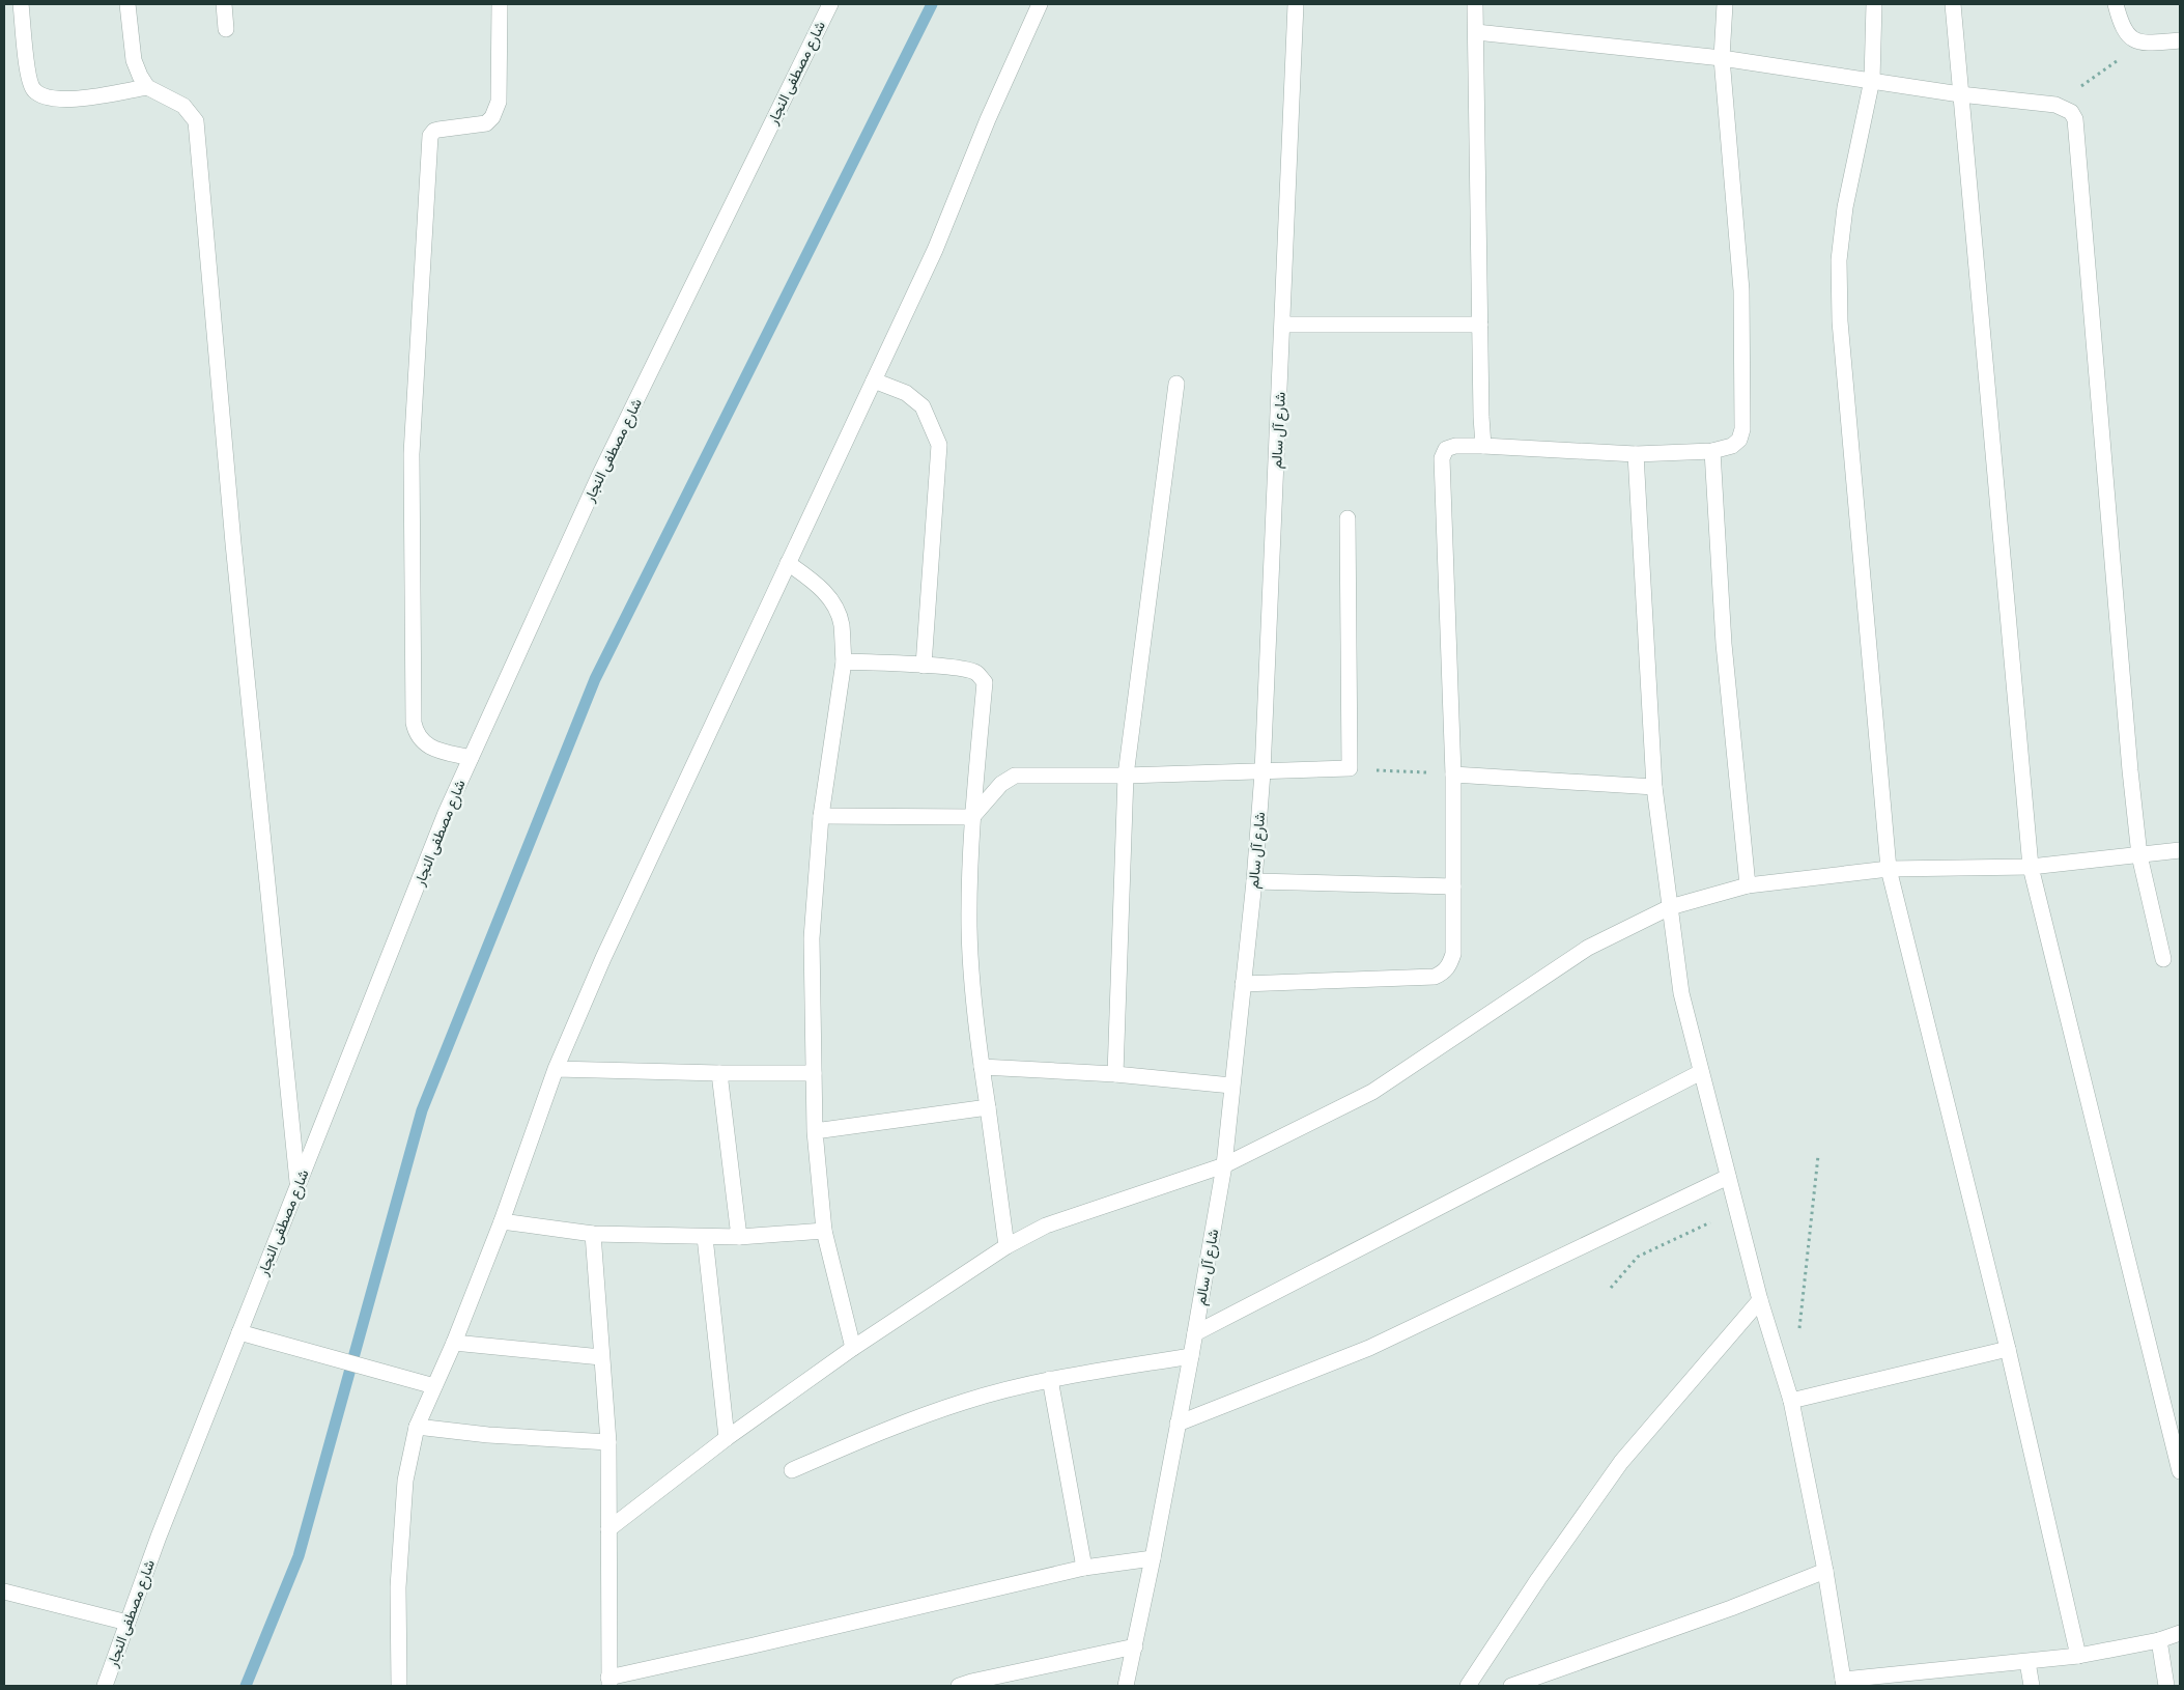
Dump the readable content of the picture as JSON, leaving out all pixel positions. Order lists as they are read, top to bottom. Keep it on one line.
{"streets":{"street":["شارع مصطفى النجار","شارع آل سالم"]}}
